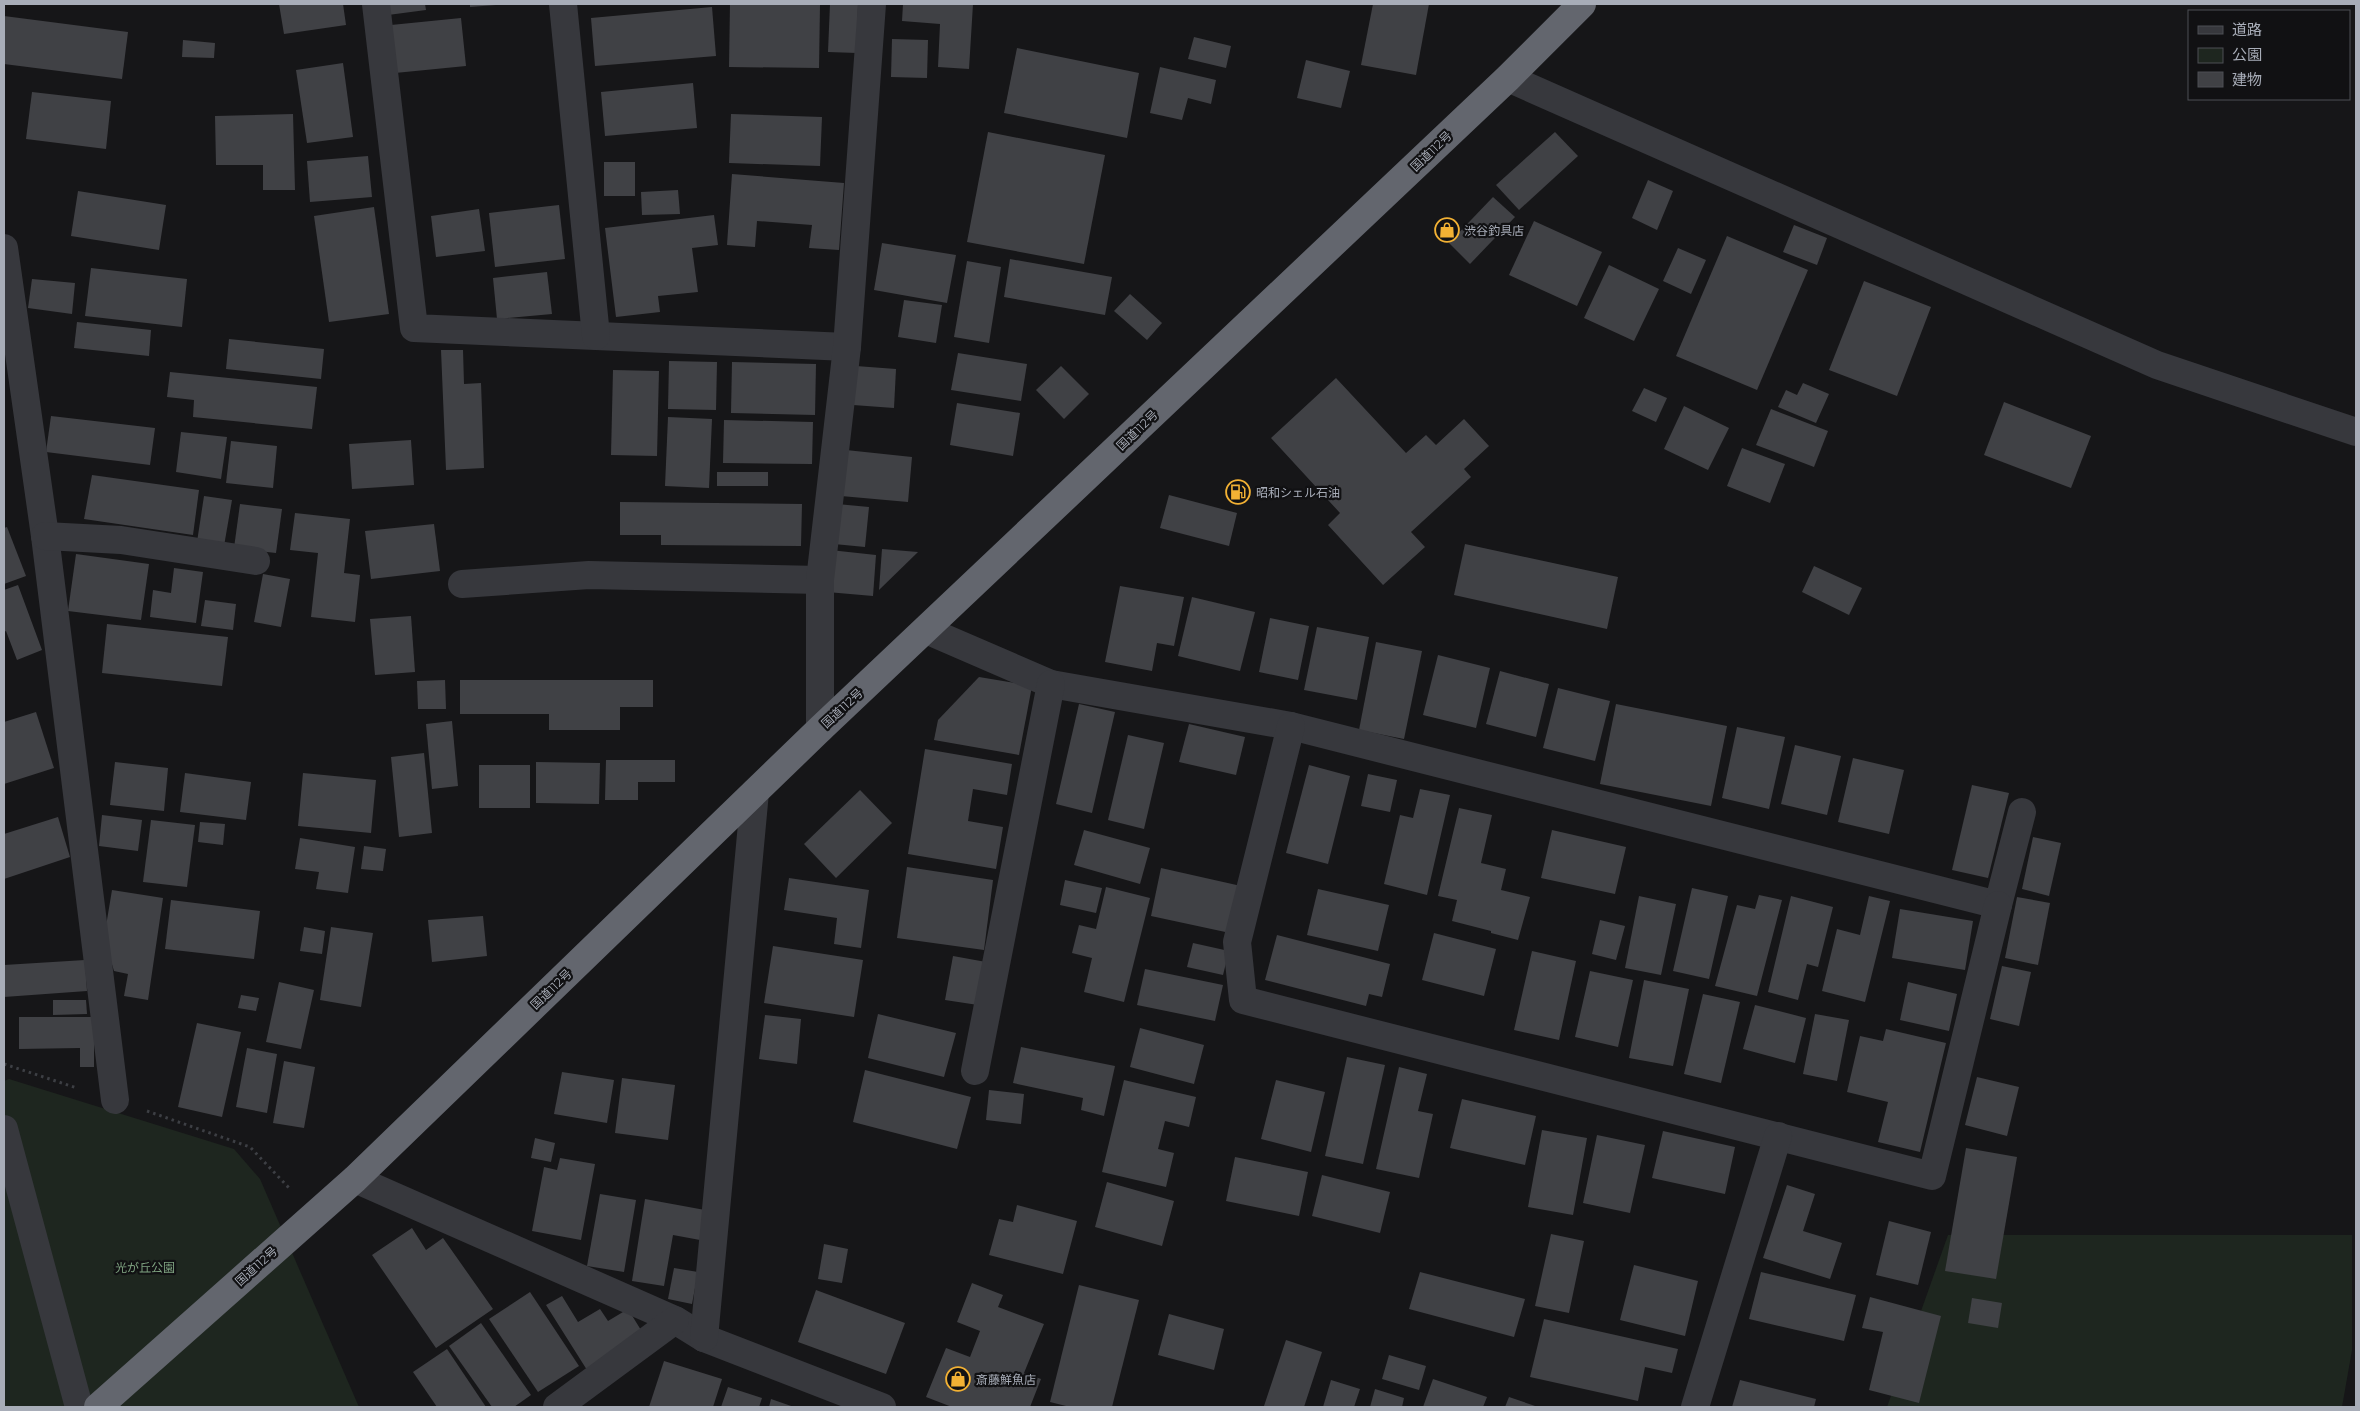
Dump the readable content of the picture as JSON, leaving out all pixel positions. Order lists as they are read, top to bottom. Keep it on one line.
{"streets":{"highway":["国道112号"]},"parks":["光が丘公園"],"places":{"shop":["渋谷釣具店","斎藤鮮魚店"],"fuel station":["昭和シェル石油"]},"legend":["道路","公園","建物"]}
